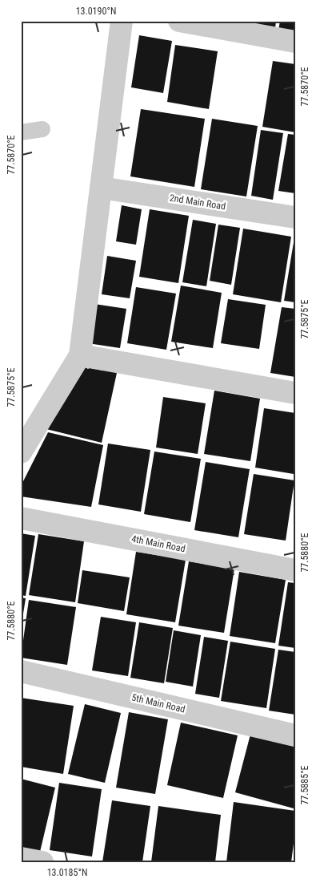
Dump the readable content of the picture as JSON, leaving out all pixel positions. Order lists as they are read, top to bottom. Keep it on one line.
{"streets":{"street":["2nd Main Road","4th Main Road","5th Main Road"]},"coordinates":["13.0190°N","77.5870°E","77.5875°E","77.5880°E","77.5885°E","13.0185°N"]}
